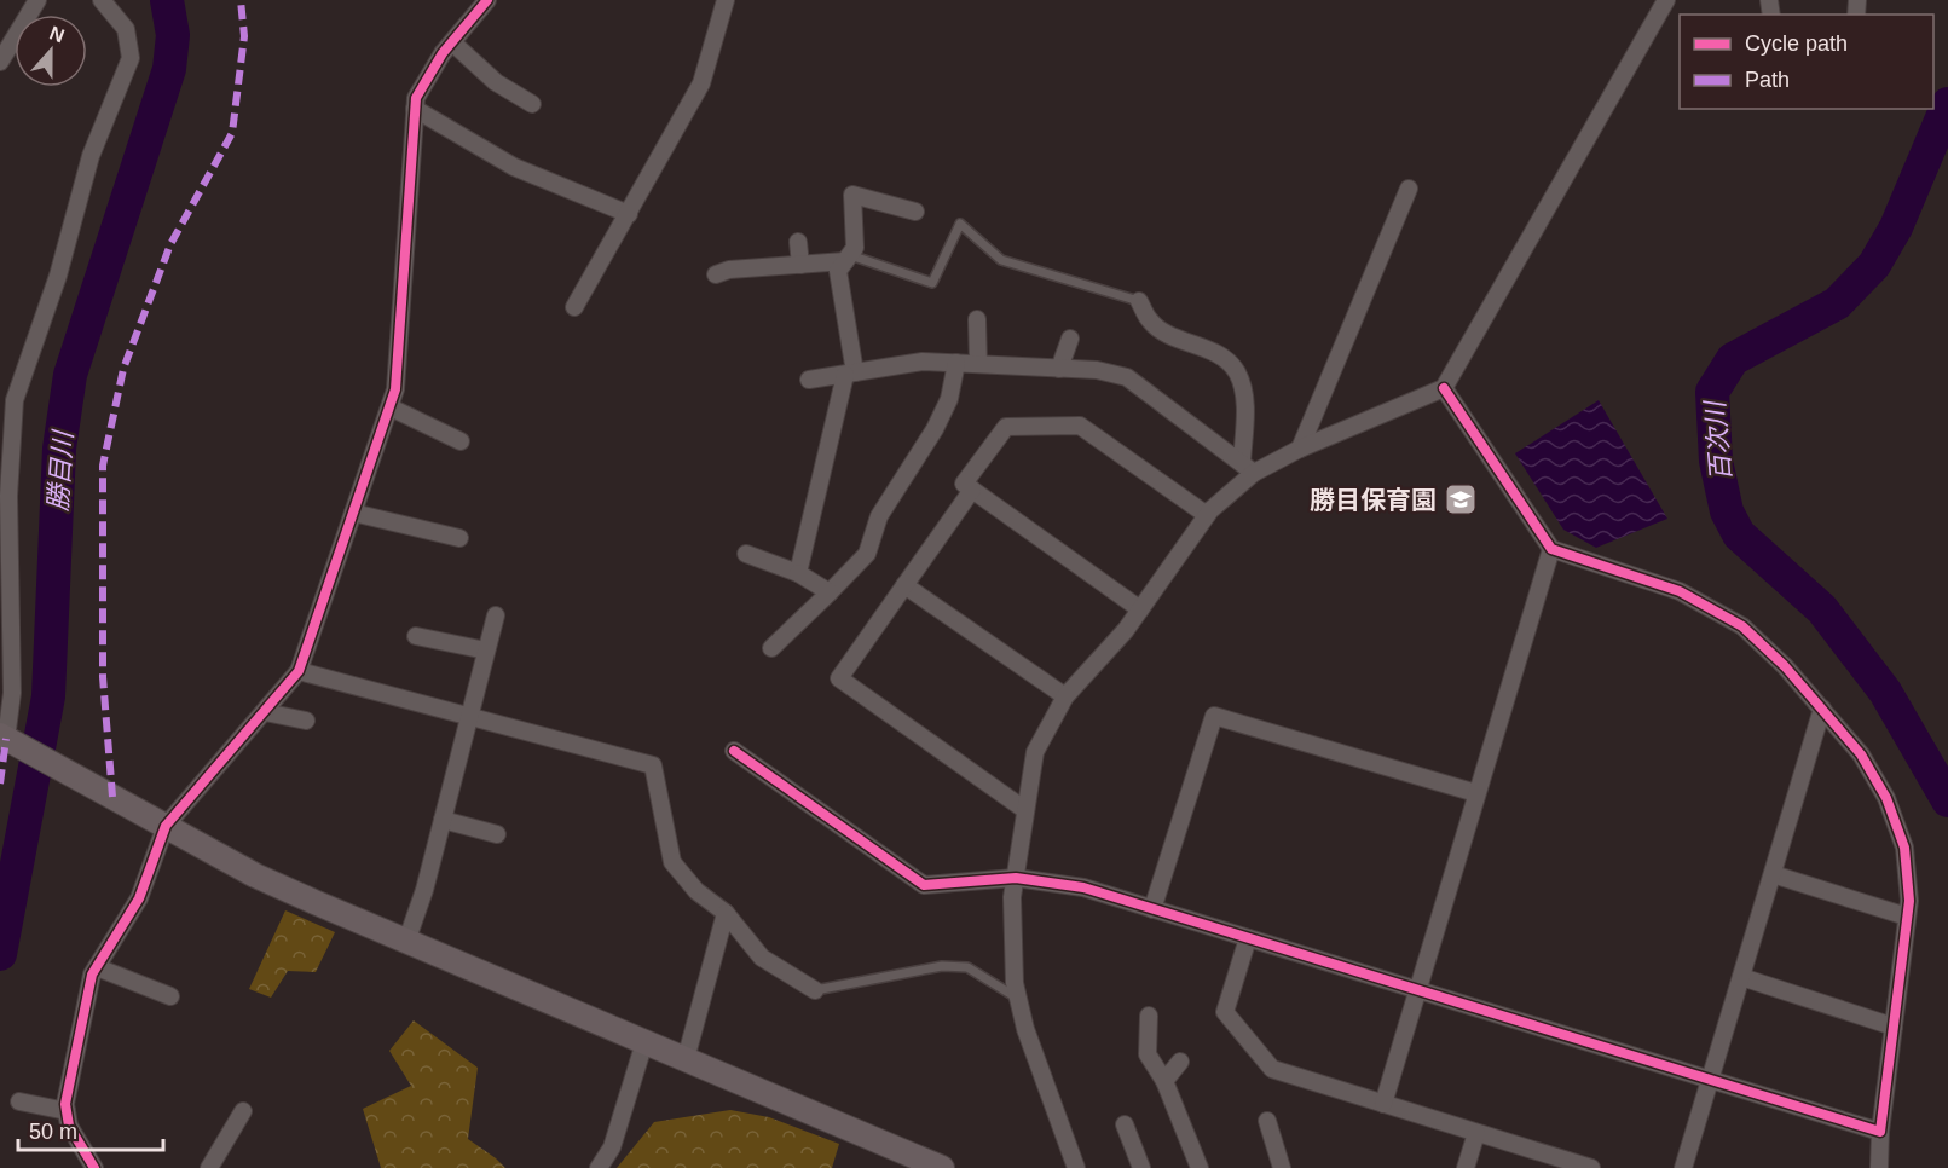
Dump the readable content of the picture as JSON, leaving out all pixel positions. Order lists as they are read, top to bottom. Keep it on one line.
{"water":["百次川","勝目川"],"places":{"school or university":["勝目保育園"]},"legend":["Cycle path","Path"],"scale_bar":"50 m","north":"top"}
